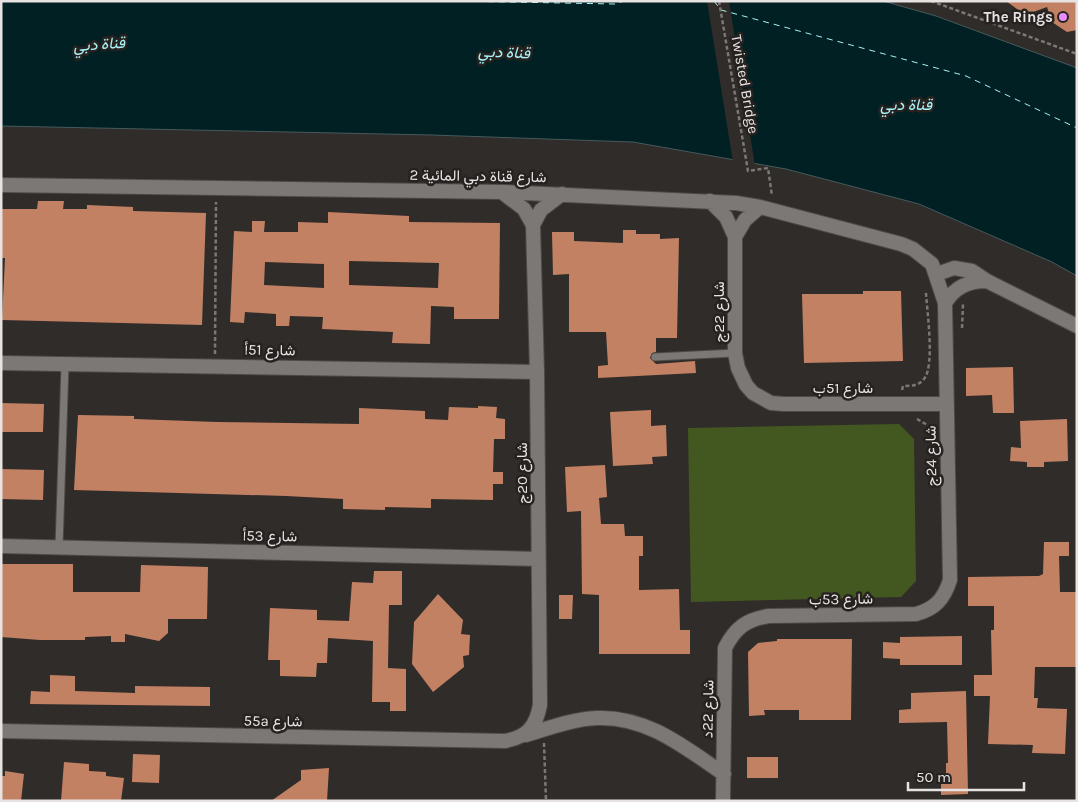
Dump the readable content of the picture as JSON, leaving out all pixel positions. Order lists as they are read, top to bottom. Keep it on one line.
{"streets":{"street":["شارع قناة دبي المائية 2","شارع 22ج","شارع 51أ","شارع 51ب","شارع 24ج","شارع 20ج","شارع 53أ","شارع 53ب","شارع 22د","55a شارع"],"path":["Twisted Bridge"]},"crossings":[["Twisted Bridge","شارع قناة دبي المائية 2"],["شارع قناة دبي المائية 2","شارع 22ج"],["شارع قناة دبي المائية 2","شارع 24ج"],["شارع 22ج","شارع 51ب"],["شارع 51أ","شارع 20ج"],["شارع 51ب","شارع 24ج"],["شارع 24ج","شارع 53ب"],["شارع 20ج","شارع 53أ"],["شارع 20ج","55a شارع"],["شارع 53ب","شارع 22د"]],"water":["قناة دبي"],"places":["The Rings"],"scale_bar":"50 m"}
